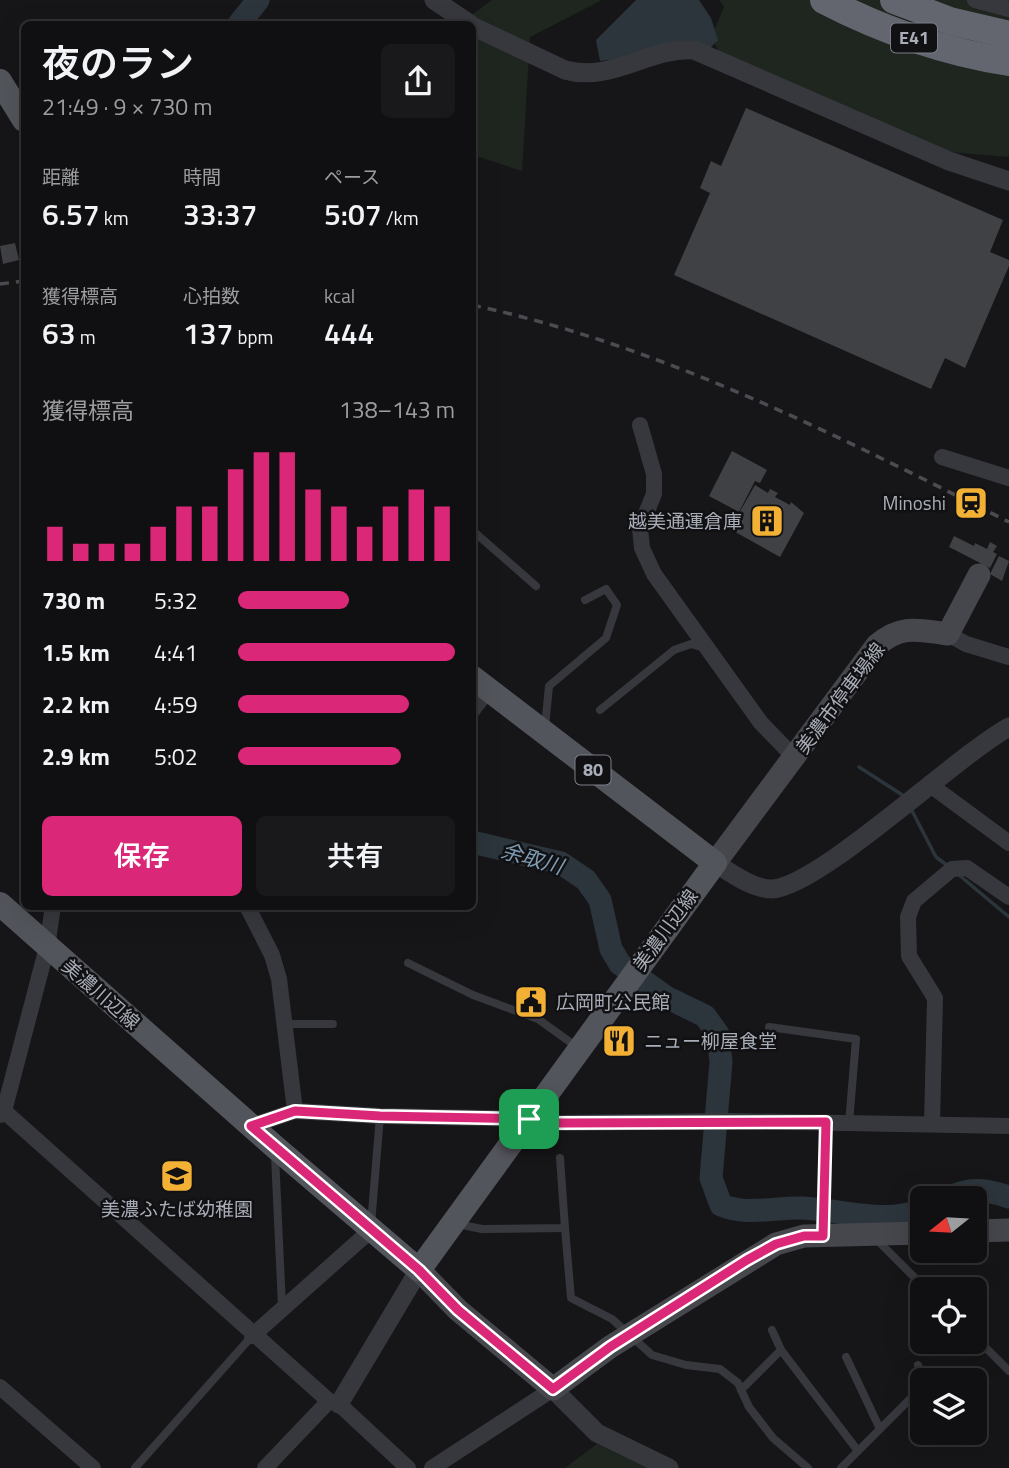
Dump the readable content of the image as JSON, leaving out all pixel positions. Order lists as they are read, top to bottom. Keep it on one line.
{"streets":{"highway":["E41"],"main road":["美濃市停車場線","80","美濃川辺線"]},"crossings":[["美濃市停車場線","80"],["美濃市停車場線","美濃川辺線"],["80","美濃川辺線"]],"water":["余取川"],"places":{"station":["Minoshi"],"building":["越美通運倉庫"],"public building":["広岡町公民館"],"restaurant":["ニュー柳屋食堂"],"school or university":["美濃ふたば幼稚園"]},"north":"left","page":{"heading":["夜のラン","21:49 · 9 × 730 m"],"stats":[["距離","6.57 km"],["時間","33:37"],["ペース","5:07 /km"],["獲得標高","63 m"],["心拍数","137 bpm"],["kcal","444"]],"chart":["獲得標高","138–143 m"],"list":[{"name":"730 m","note":"5:32"},{"name":"1.5 km","note":"4:41"},{"name":"2.2 km","note":"4:59"},{"name":"2.9 km","note":"5:02"}],"buttons":["保存","共有"]}}
